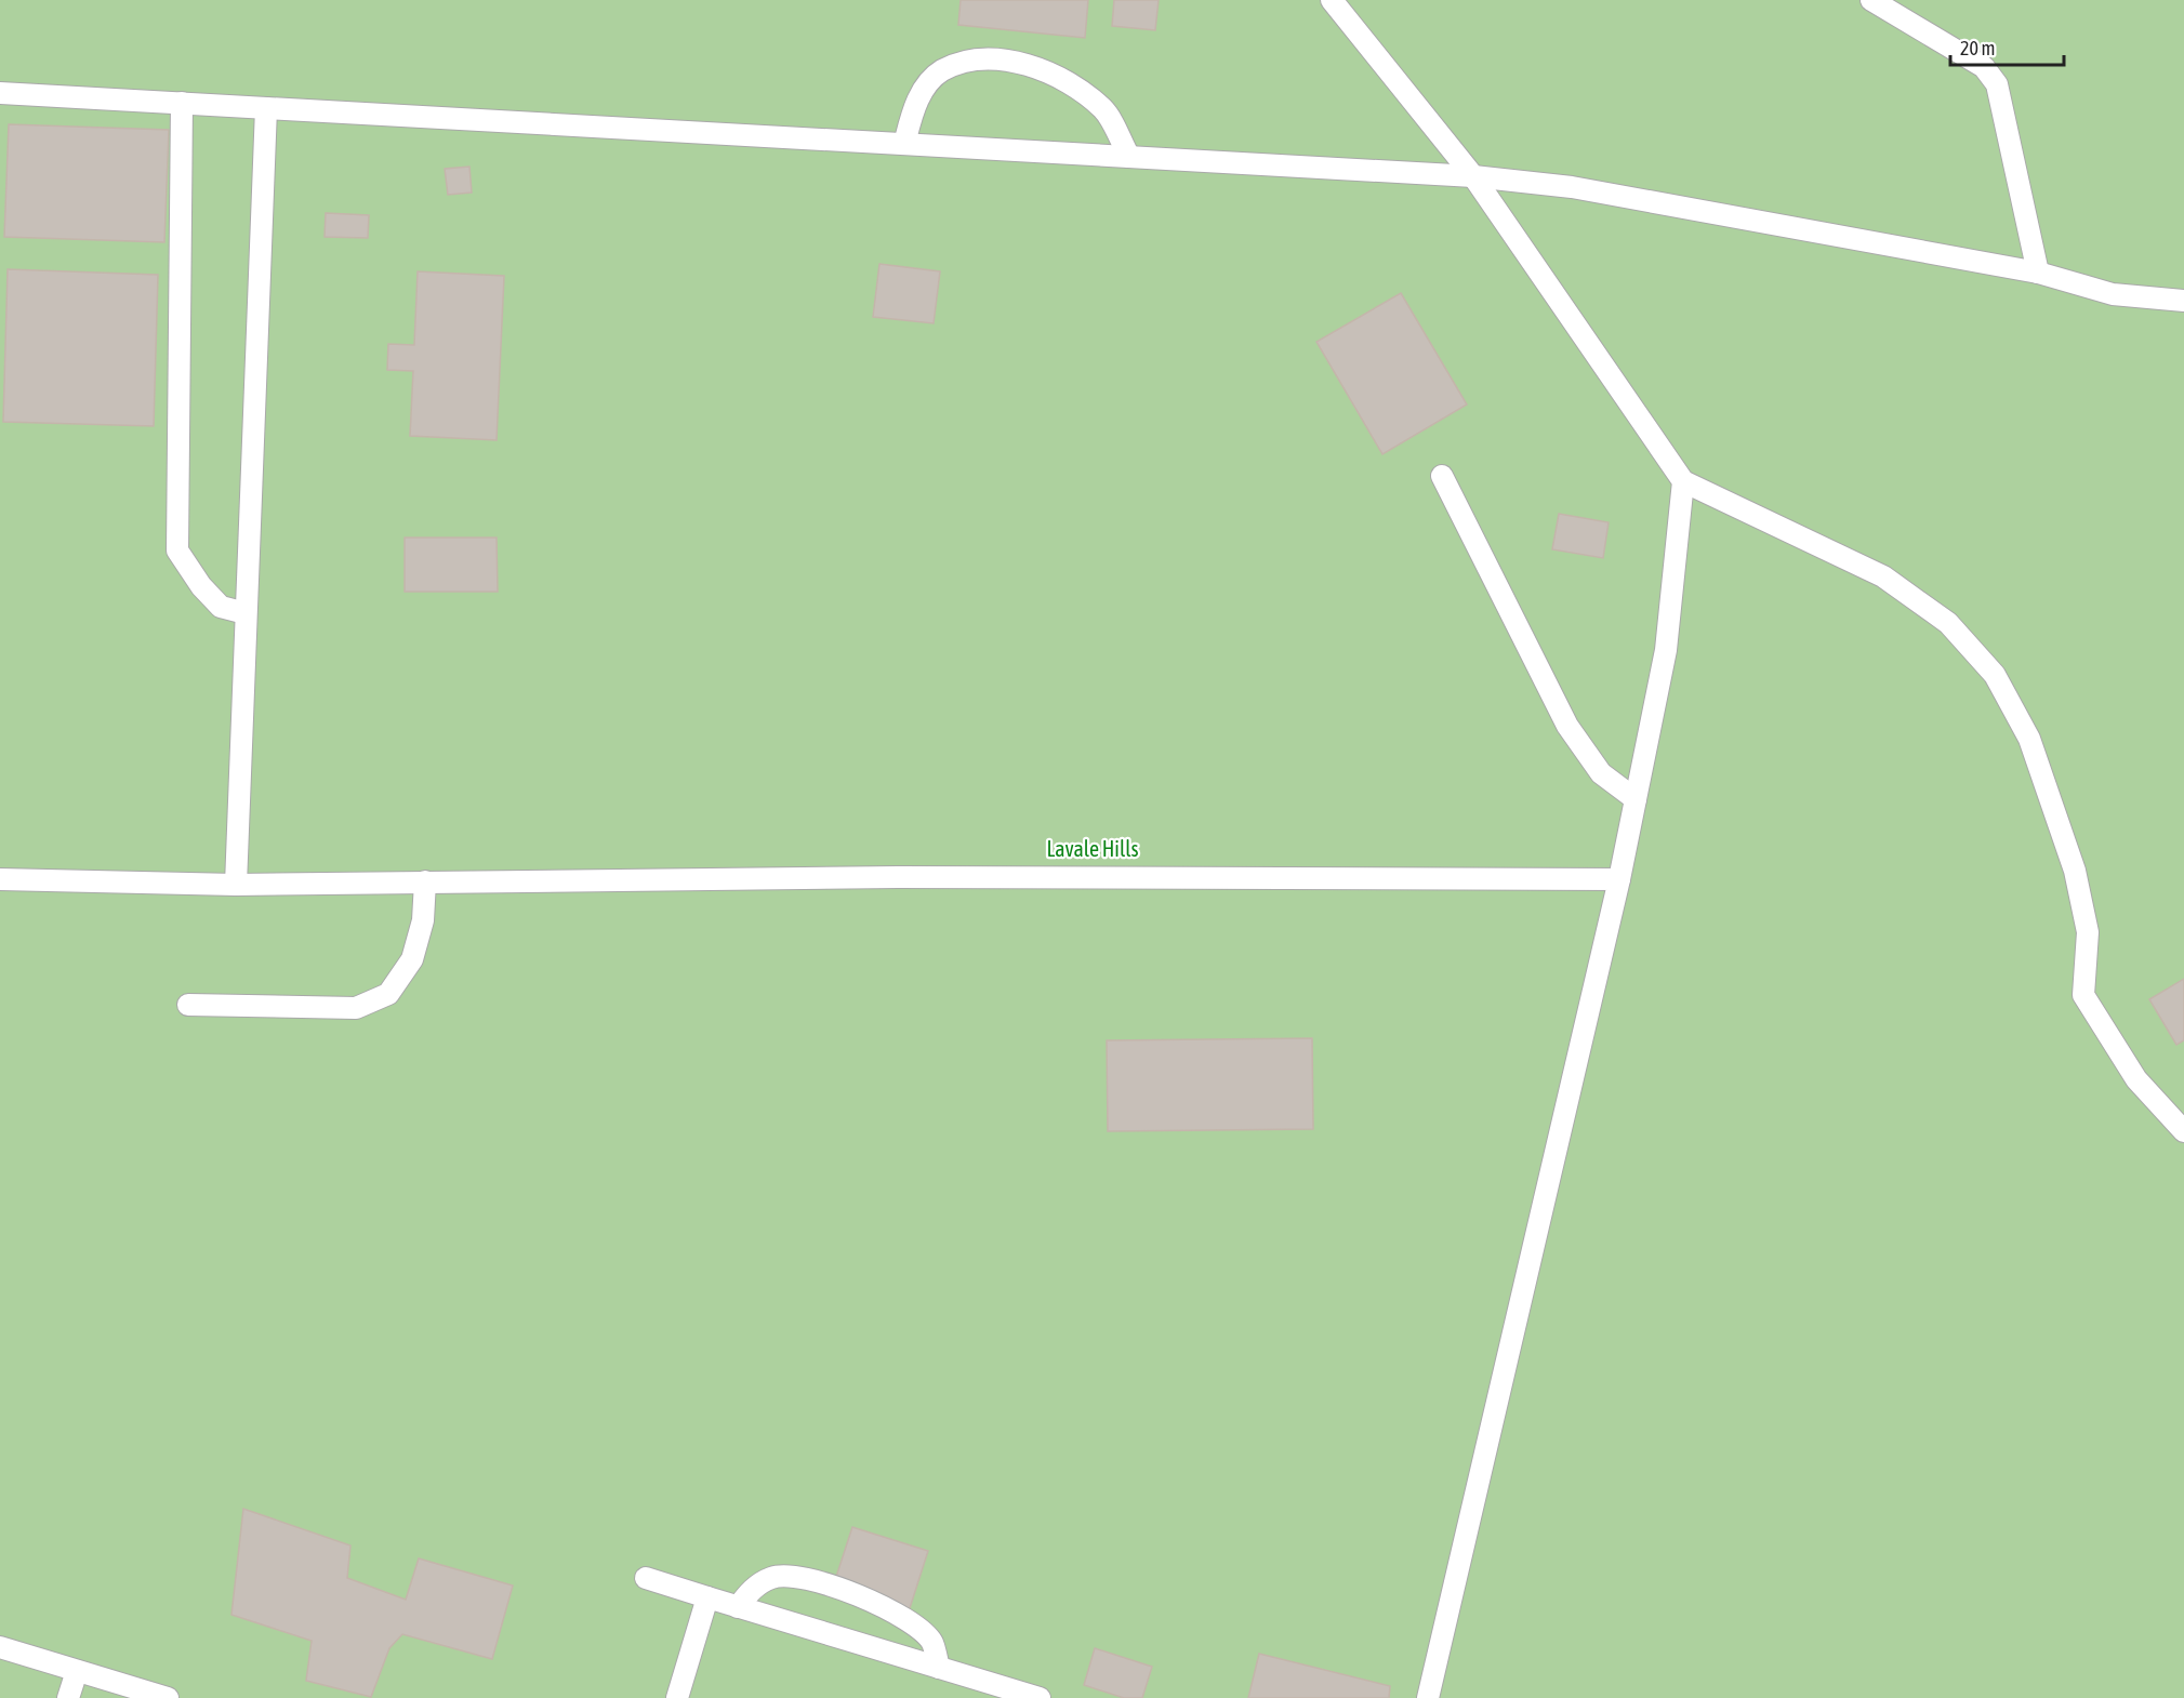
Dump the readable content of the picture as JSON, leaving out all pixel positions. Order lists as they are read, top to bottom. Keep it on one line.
{"parks":["Lavale Hills"],"scale_bar":"20 m"}
